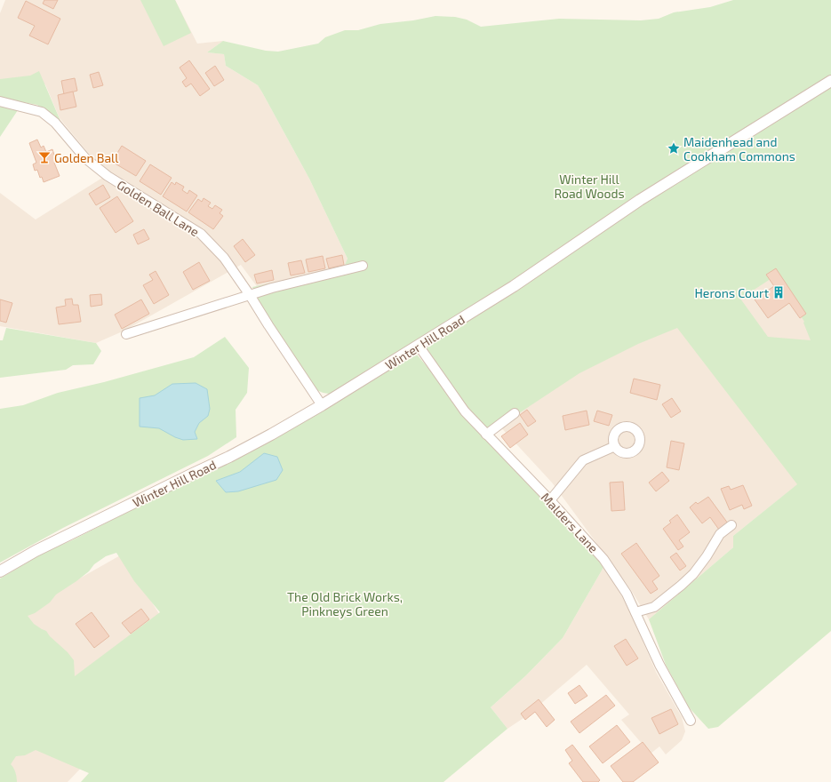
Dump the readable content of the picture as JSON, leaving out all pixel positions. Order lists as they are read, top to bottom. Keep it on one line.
{"streets":{"street":["Golden Ball Lane","Winter Hill Road","Malders Lane"]},"crossings":[["Golden Ball Lane","Winter Hill Road"],["Winter Hill Road","Malders Lane"]],"parks":["Winter Hill Road Woods","The Old Brick Works, Pinkneys Green"],"places":{"place":["Maidenhead and Cookham Commons"],"bar":["Golden Ball"],"building":["Herons Court"]}}
